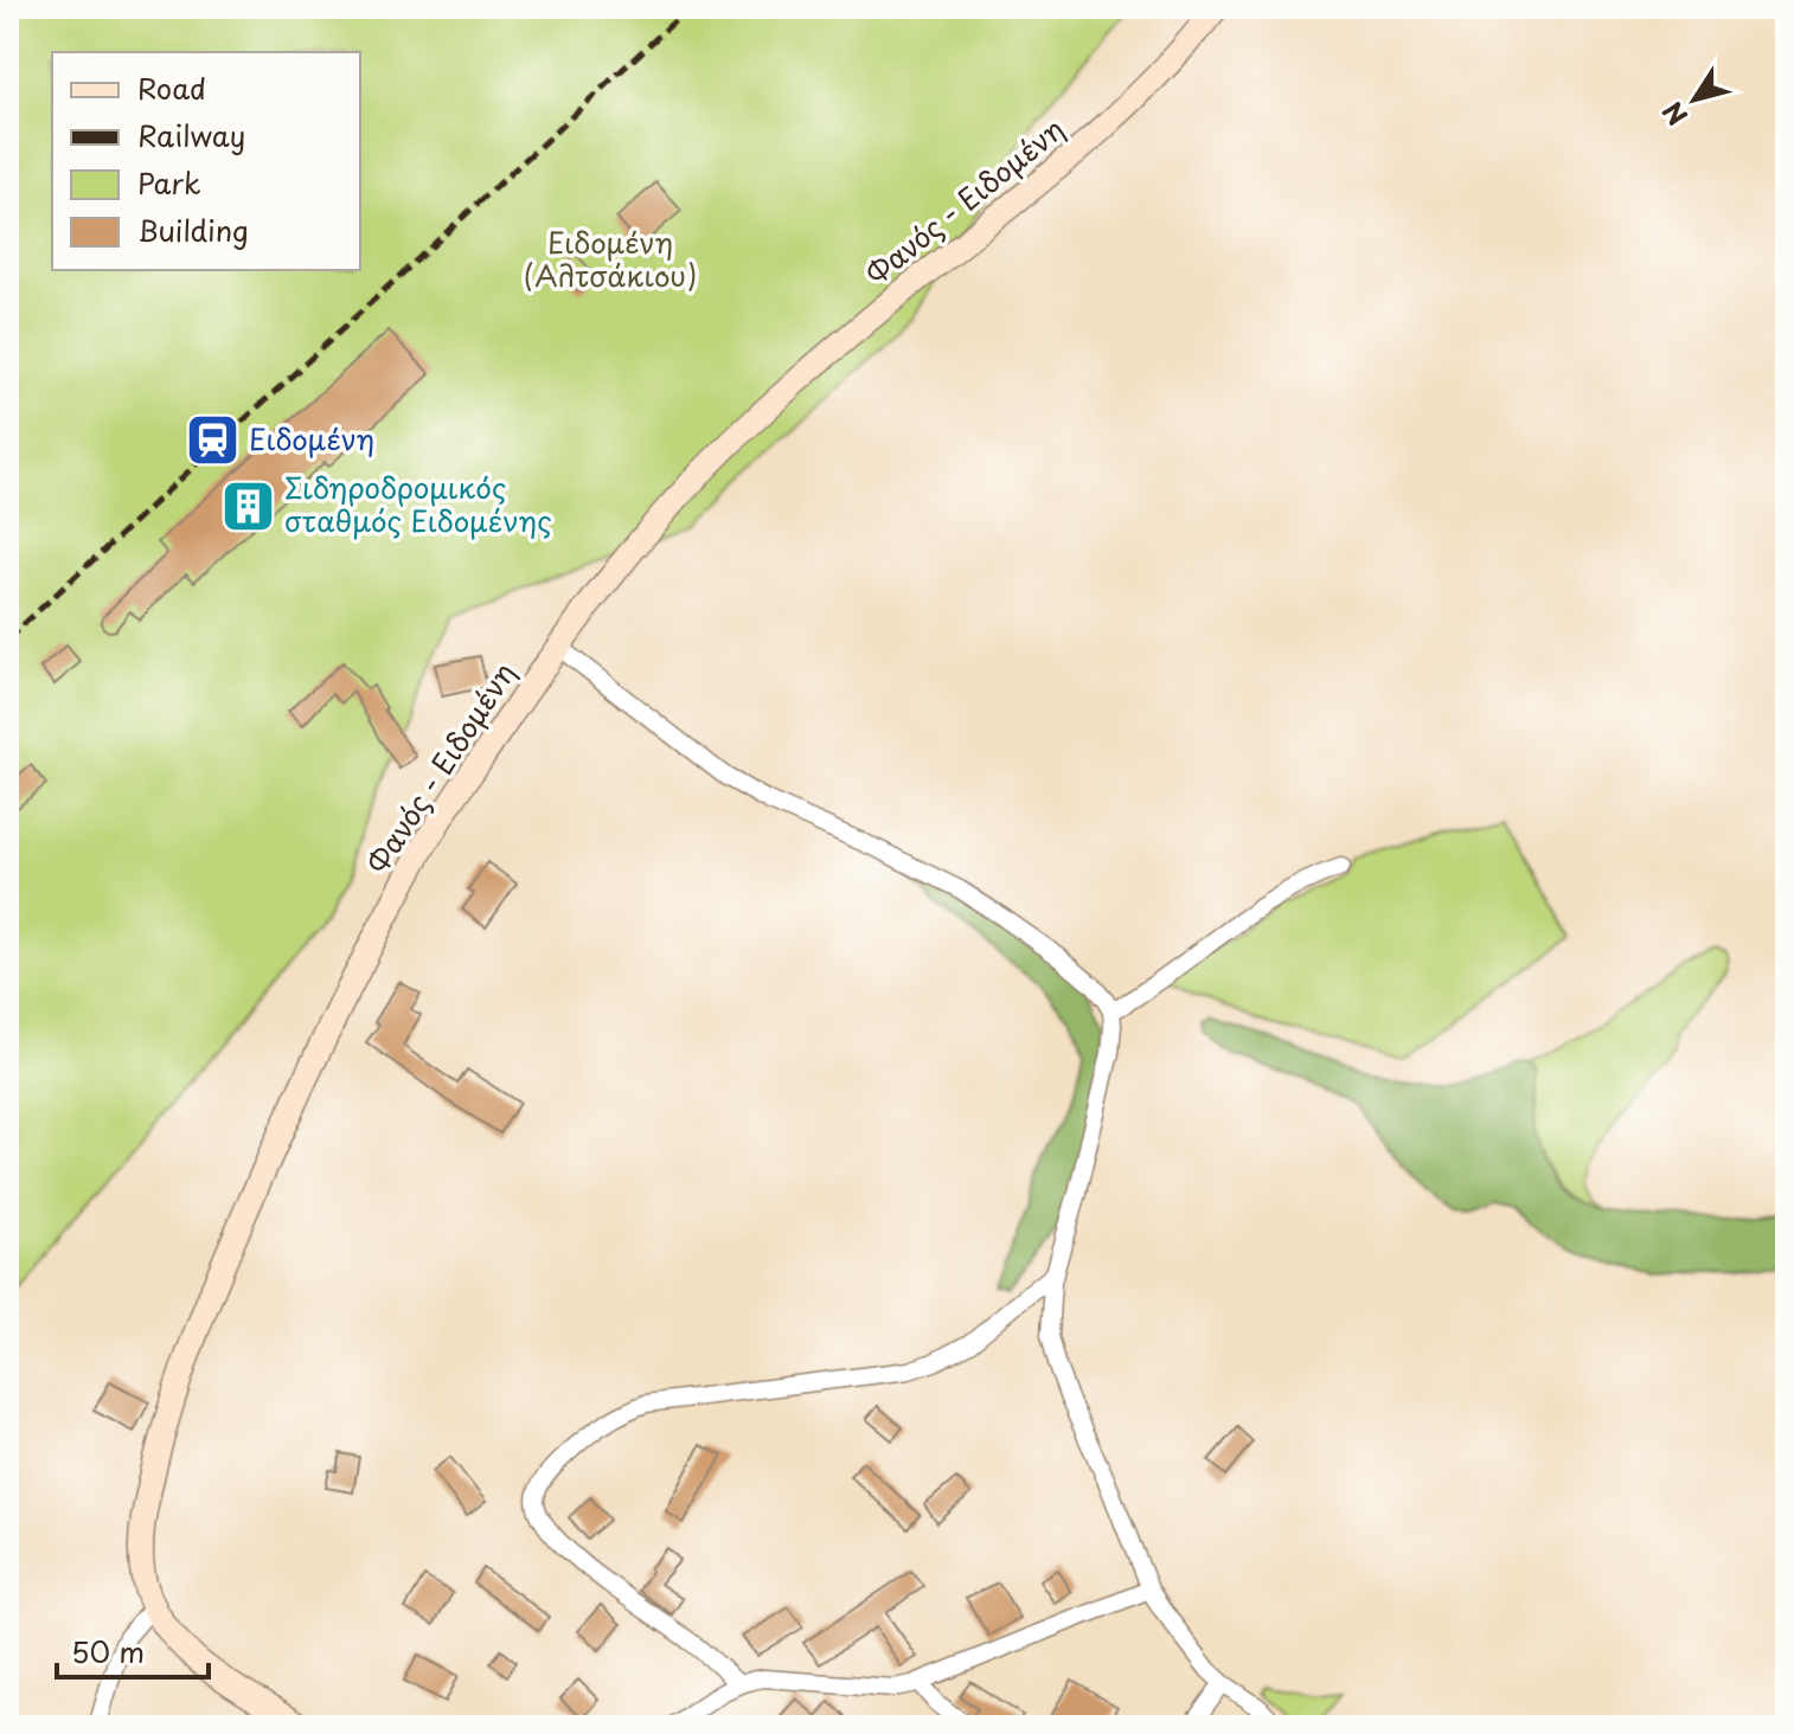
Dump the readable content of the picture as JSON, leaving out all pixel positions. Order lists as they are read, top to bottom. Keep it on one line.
{"streets":{"street":["Φανός - Ειδομένη"]},"parks":["Ειδομένη (Αλτσάκιου)"],"places":{"station":["Ειδομένη"],"building":["Σιδηροδρομικός σταθμός Ειδομένης"]},"legend":["Road","Railway","Park","Building"],"scale_bar":"50 m","north":"bottom left"}
